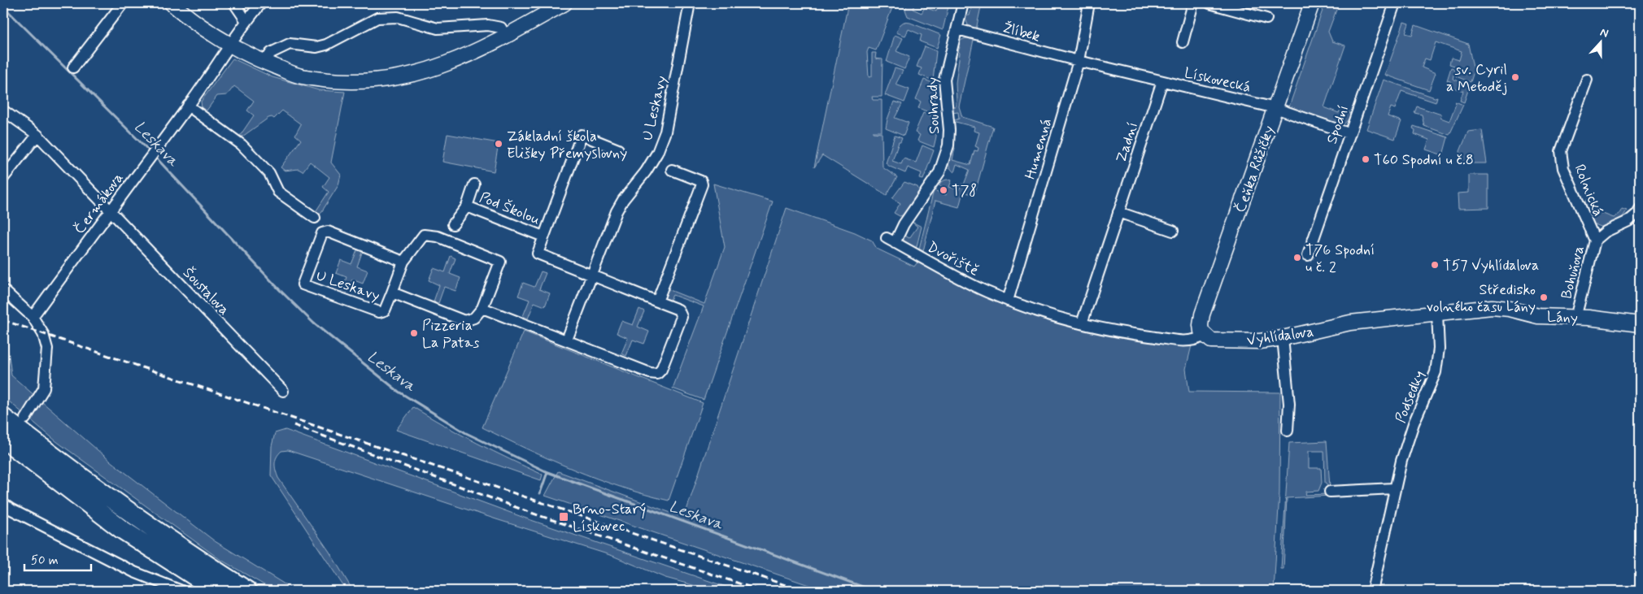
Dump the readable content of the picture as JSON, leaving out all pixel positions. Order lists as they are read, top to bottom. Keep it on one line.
{"streets":{"street":["Žlíbek","Lískovecká","Souhrady","U Leskavy","Spodní","Zadní","Humenná","Čeňka Růžičky","Rolnická","Čermákova","Pod Školou","Dvořiště","Bohuňova","Šoustalova","Lány","Vyhlídalova","Podsedky"]},"crossings":[["Žlíbek","Lískovecká"],["Žlíbek","Souhrady"],["Žlíbek","Humenná"],["Lískovecká","Spodní"],["Lískovecká","Zadní"],["Lískovecká","Humenná"],["Lískovecká","Čeňka Růžičky"],["Souhrady","Dvořiště"],["Humenná","Dvořiště"],["Čeňka Růžičky","Vyhlídalova"],["Rolnická","Bohuňova"],["Čermákova","Šoustalova"],["Bohuňova","Lány"],["Lány","Vyhlídalova"],["Lány","Podsedky"],["Vyhlídalova","Podsedky"]],"water":["Leskava"],"places":{"other":["sv. Cyril a Metoděj","Základní škola Elišky Přemyslovny","T60 Spodní u č.8","T78","T76 Spodní u č. 2","T57 Vyhlídalova","Středisko volného času Lány","Pizzeria La Patas"],"transit":["Brno-Starý Lískovec"]},"scale_bar":"50 m","north":"top"}
